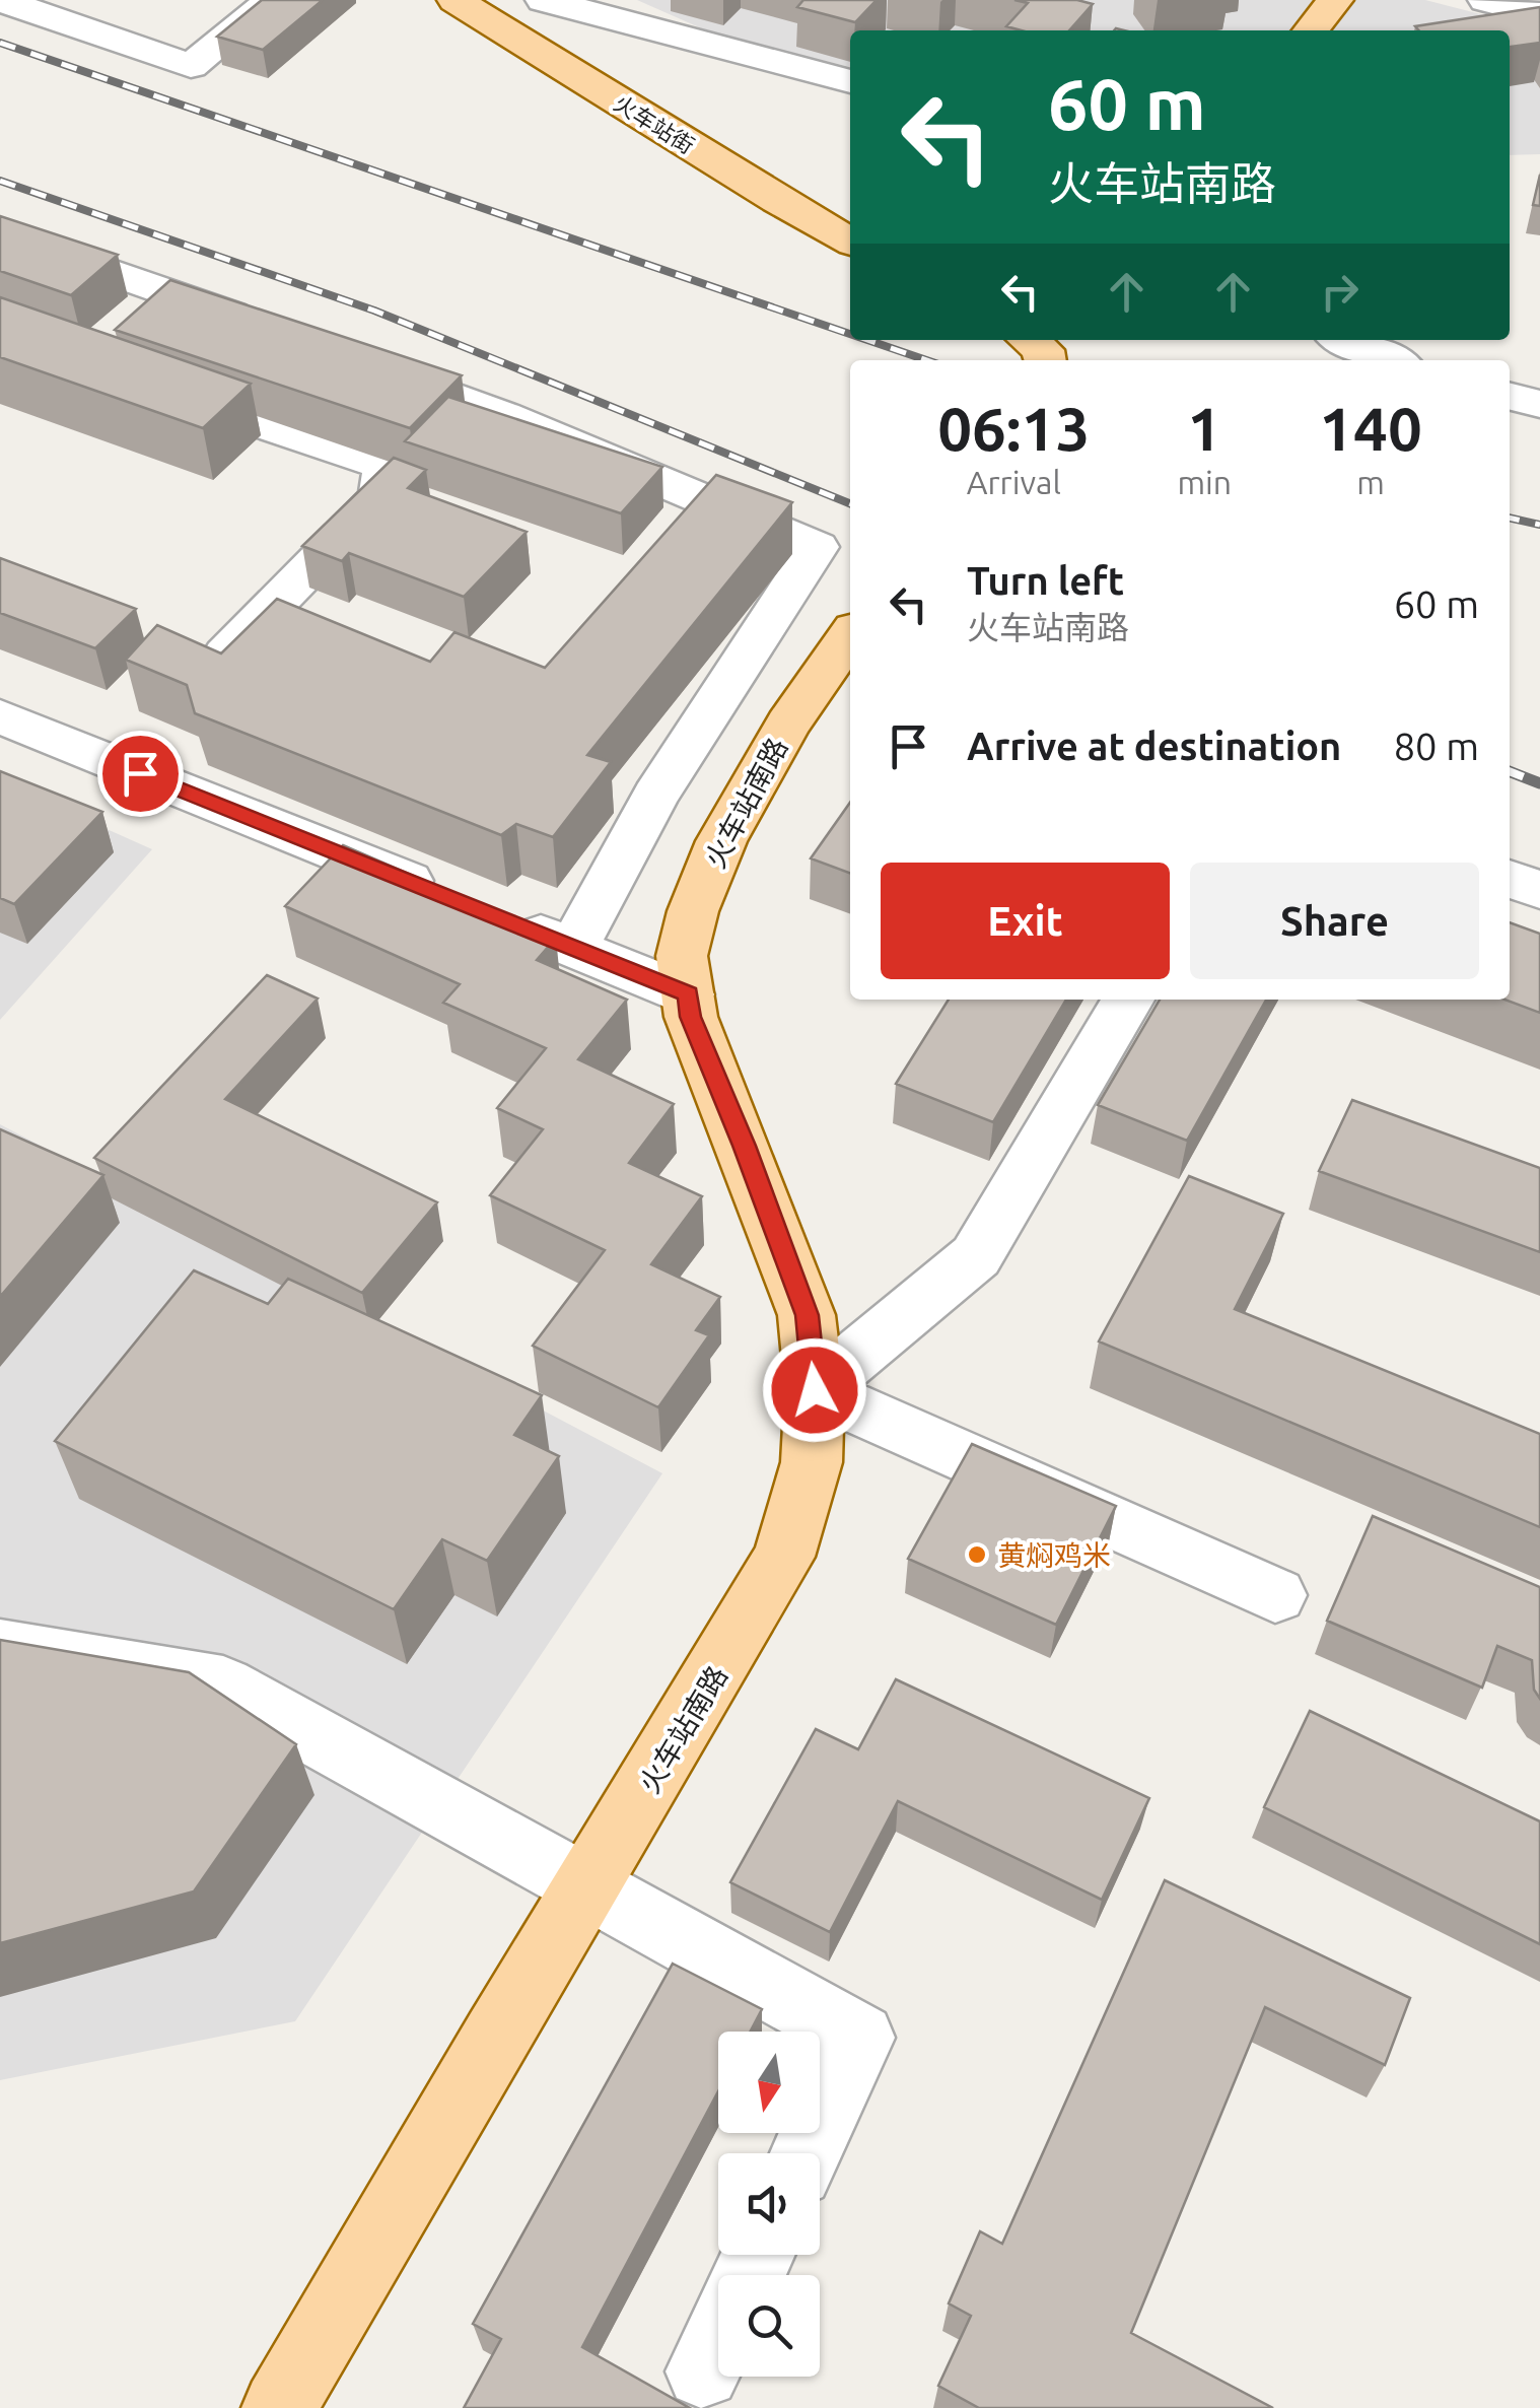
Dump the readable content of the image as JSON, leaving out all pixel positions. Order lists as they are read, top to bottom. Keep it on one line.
{"streets":{"main road":["火车站街","火车站南路"]},"places":["黄焖鸡米"],"north":"bottom","page":{"turn":["60 m","火车站南路"],"eta":["06:13","Arrival","1","min","140","m"],"list":[{"name":"Turn left","note":"火车站南路","value":"60 m"},{"name":"Arrive at destination","value":"80 m"}],"buttons":["Exit","Share"]}}
